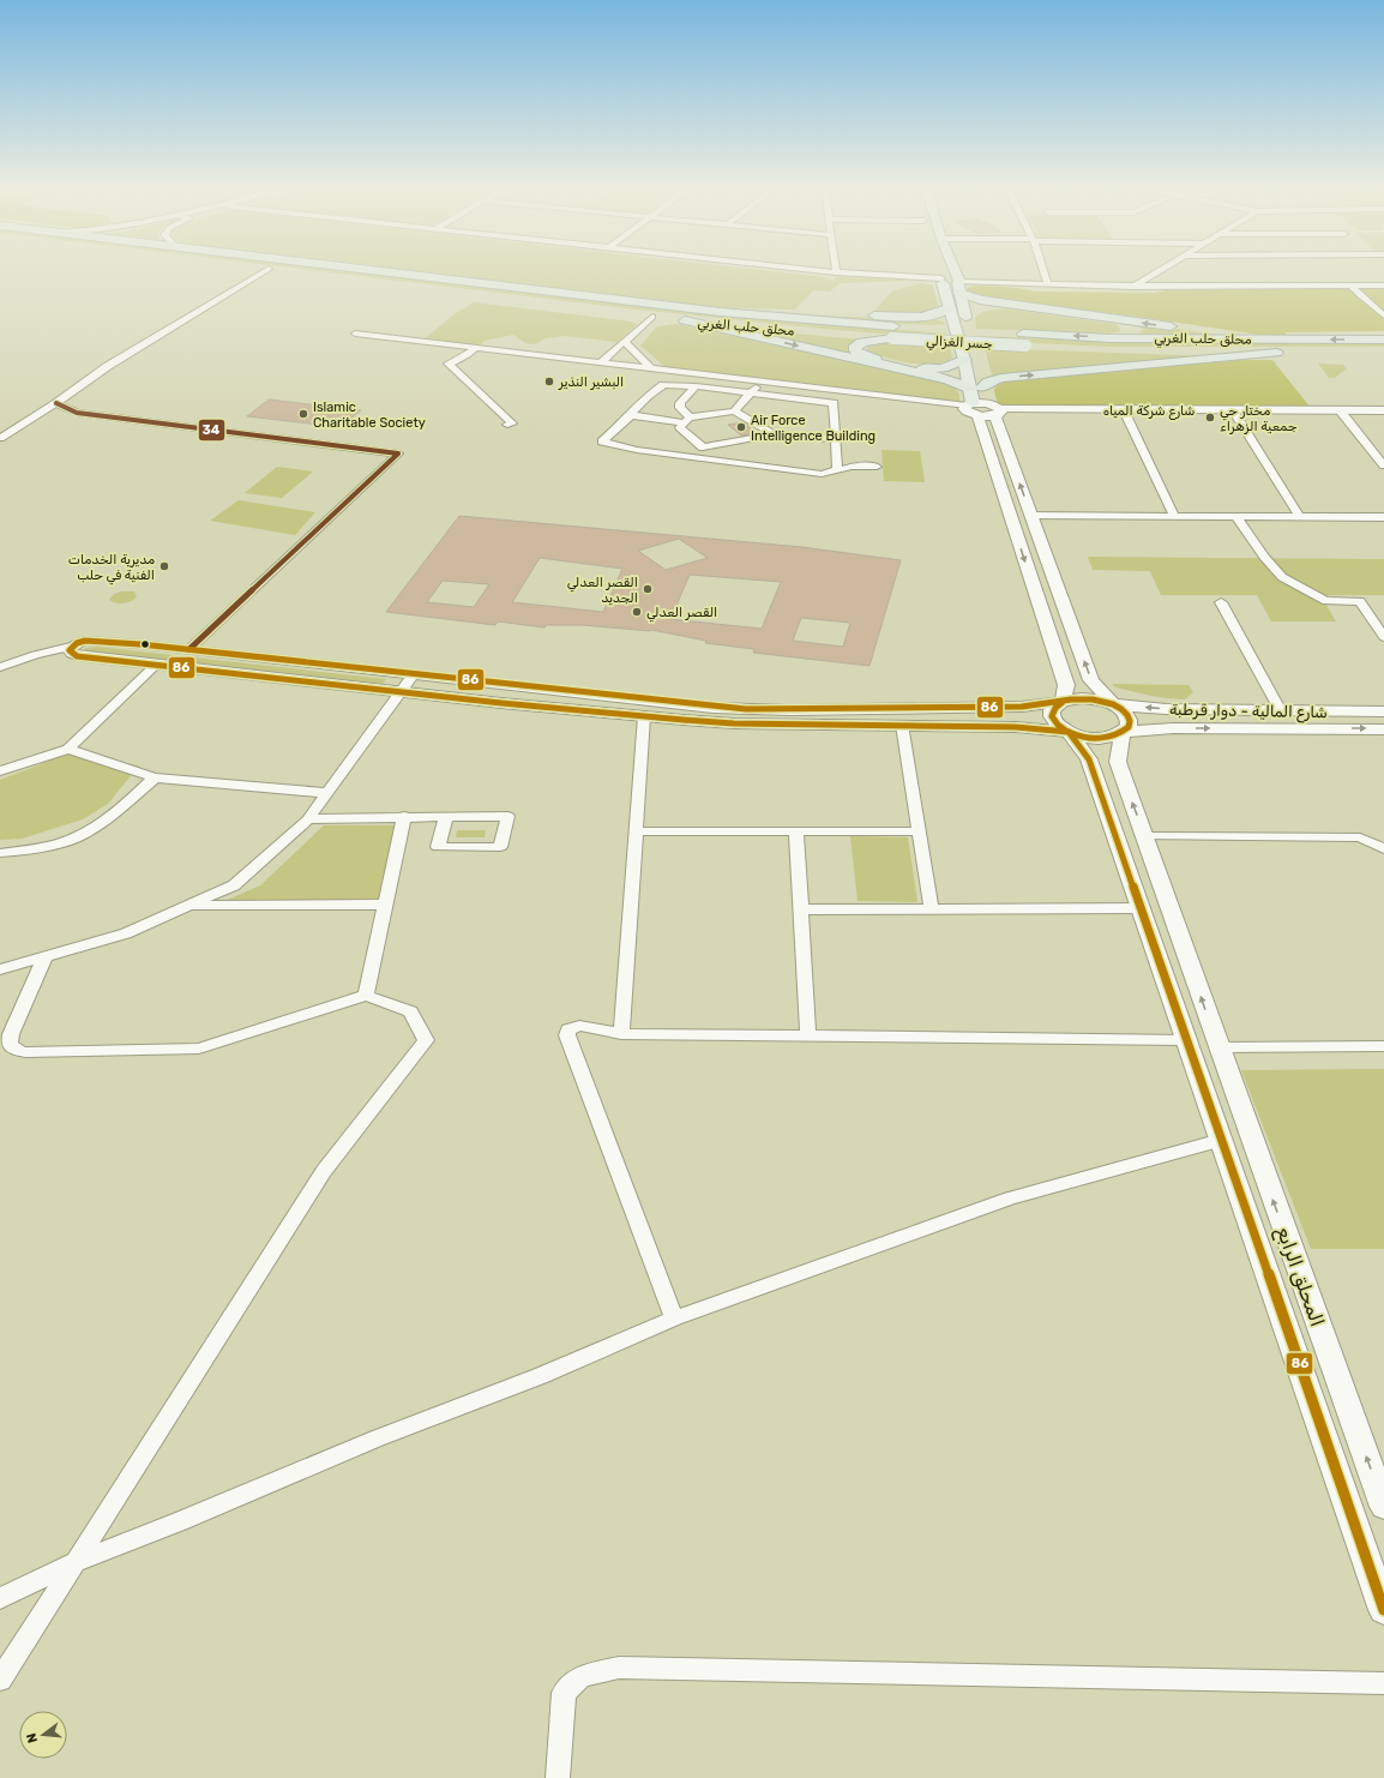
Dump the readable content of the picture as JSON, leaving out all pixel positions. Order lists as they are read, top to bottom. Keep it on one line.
{"streets":{"highway":["محلق حلب الغربي","جسر الغزالي"],"main road":["شارع المالية - دوار قرطبة","المحلق الرابع"],"street":["شارع شركة المياه"]},"crossings":[["محلق حلب الغربي","جسر الغزالي"],["شارع المالية - دوار قرطبة","المحلق الرابع"]],"places":["البشير النذير","Islamic Charitable Society","مختار حي جمعية الزهراء","Air Force Intelligence Building","مديرية الخدمات الفنية في حلب","القصر العدلي الجديد","القصر العدلي"],"lines":["transit line 34","transit line 86"],"north":"left"}
